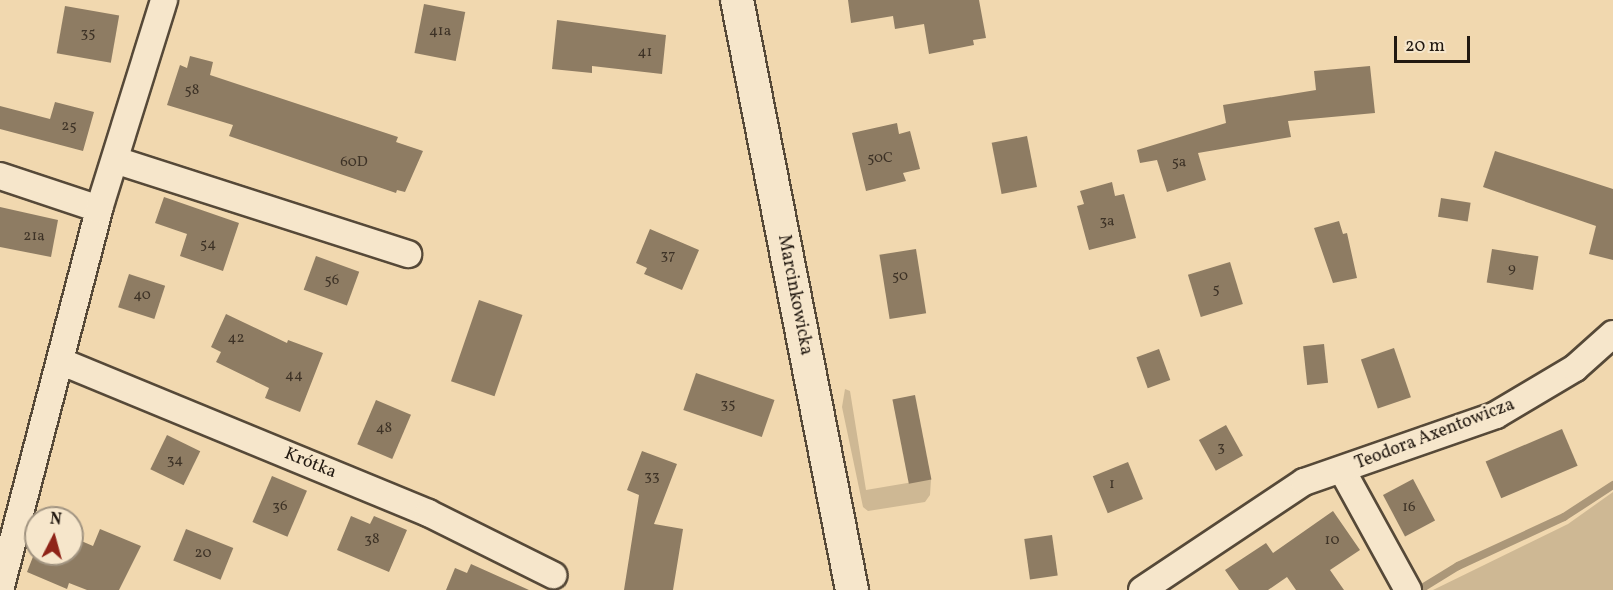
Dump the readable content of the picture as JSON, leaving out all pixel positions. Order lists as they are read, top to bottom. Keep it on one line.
{"streets":{"street":["Marcinkowicka","Teodora Axentowicza","Krótka"]},"house_numbers":["41a","35","41","58","25","50C","60D","5a","3a","21a","54","37","9","50","56","5","40","42","44","35","48","3","34","33","1","36","16","38","10","20"],"scale_bar":"20 m","north":"top"}
